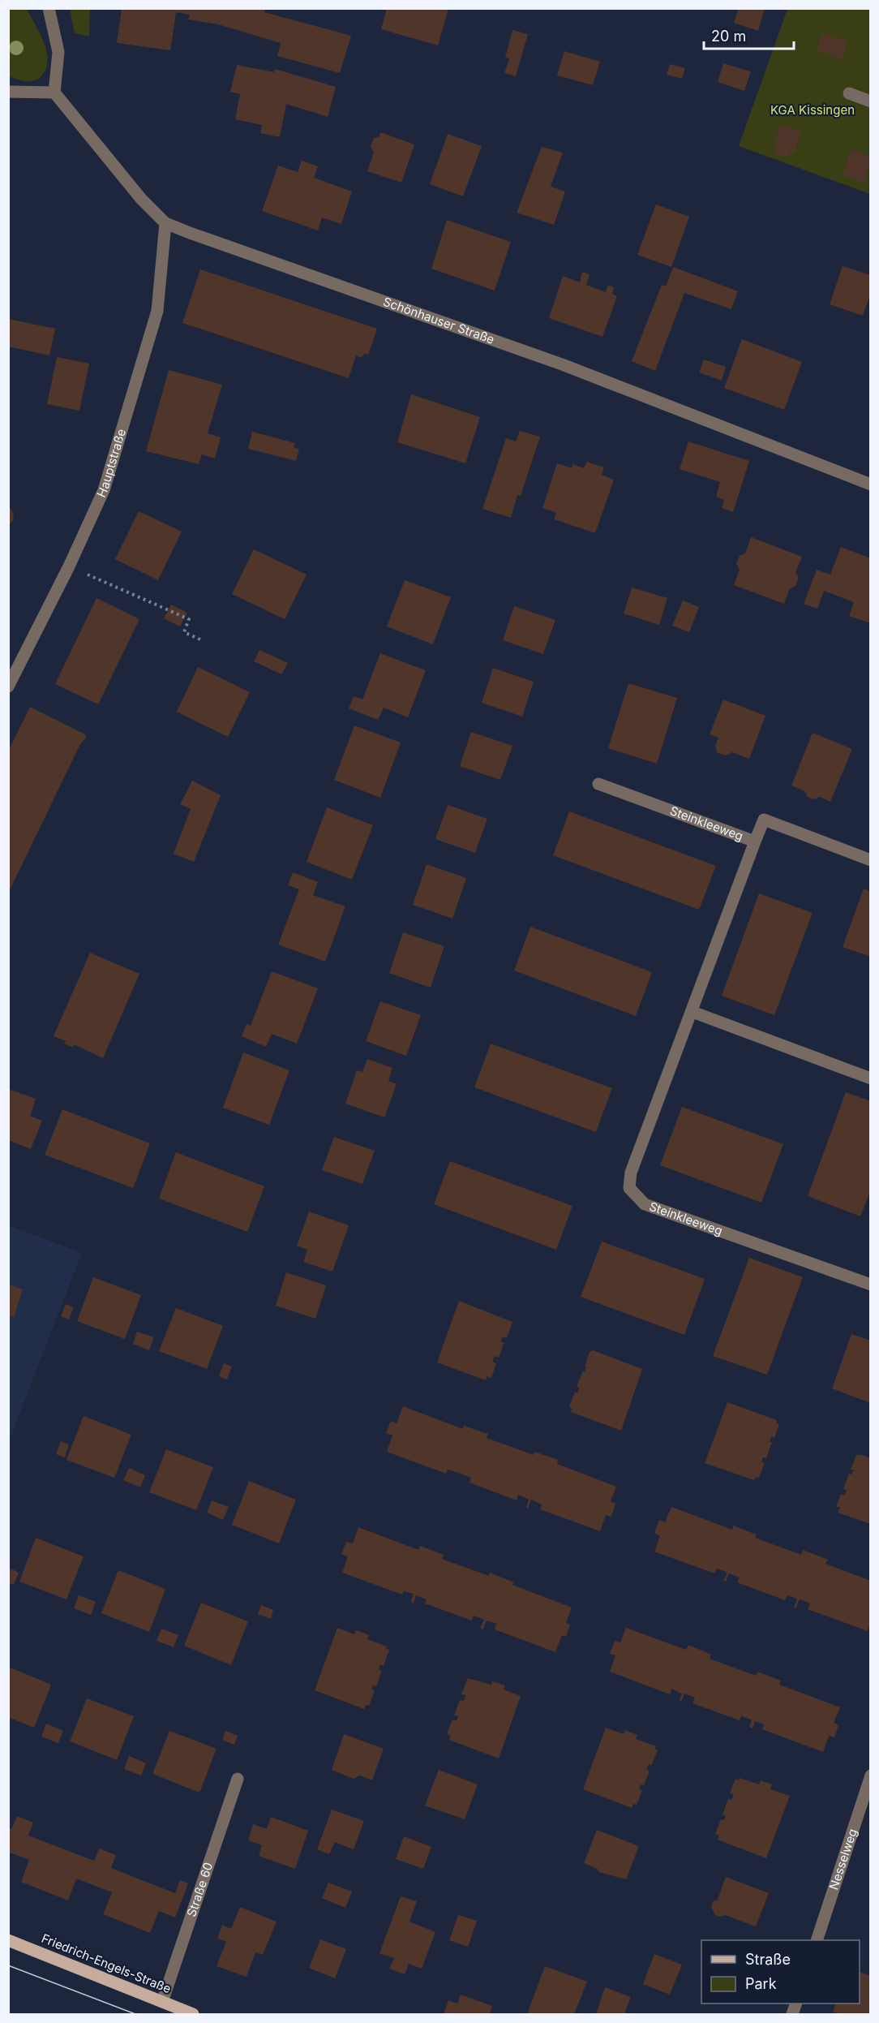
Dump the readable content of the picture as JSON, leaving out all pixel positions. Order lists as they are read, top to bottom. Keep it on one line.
{"streets":{"main road":["Friedrich-Engels-Straße"],"street":["Schönhauser Straße","Hauptstraße","Steinkleeweg","Nesselweg","Straße 60"]},"crossings":[["Schönhauser Straße","Hauptstraße"],["Straße 60","Friedrich-Engels-Straße"]],"parks":["KGA Kissingen"],"legend":["Straße","Park"],"scale_bar":"20 m"}
